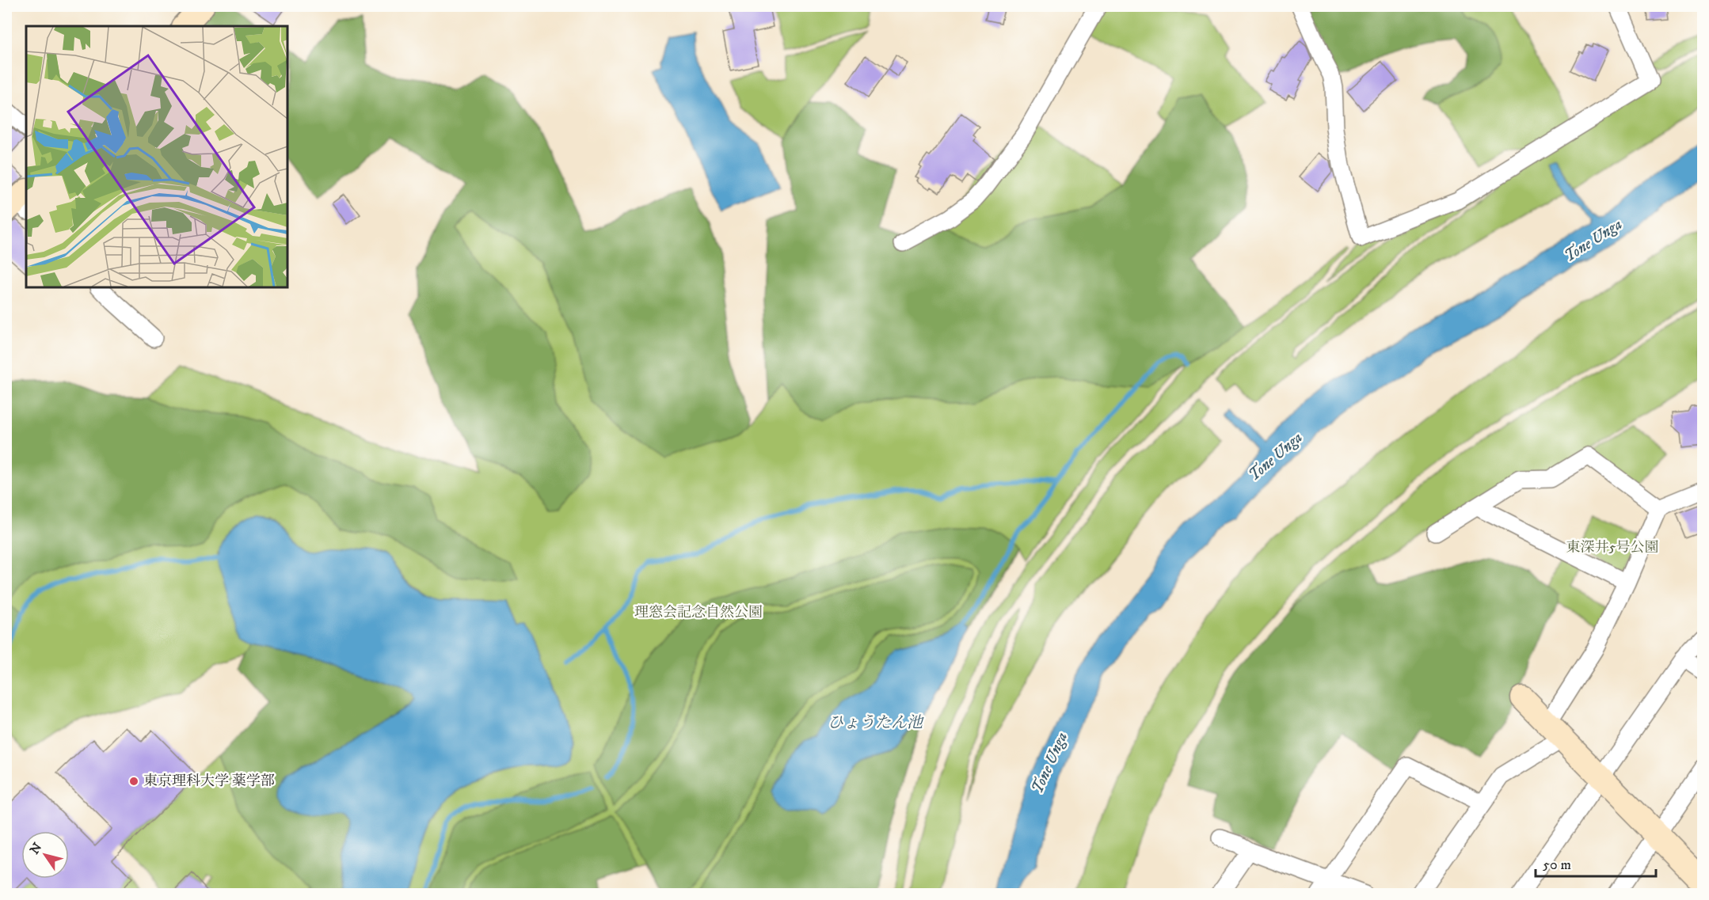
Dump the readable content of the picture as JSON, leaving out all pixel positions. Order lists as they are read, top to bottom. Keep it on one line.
{"water":["Tone Unga","ひょうたん池"],"parks":["東深井5号公園","理窓会記念自然公園"],"places":["東京理科大学 薬学部"],"scale_bar":"50 m","north":"top left"}
